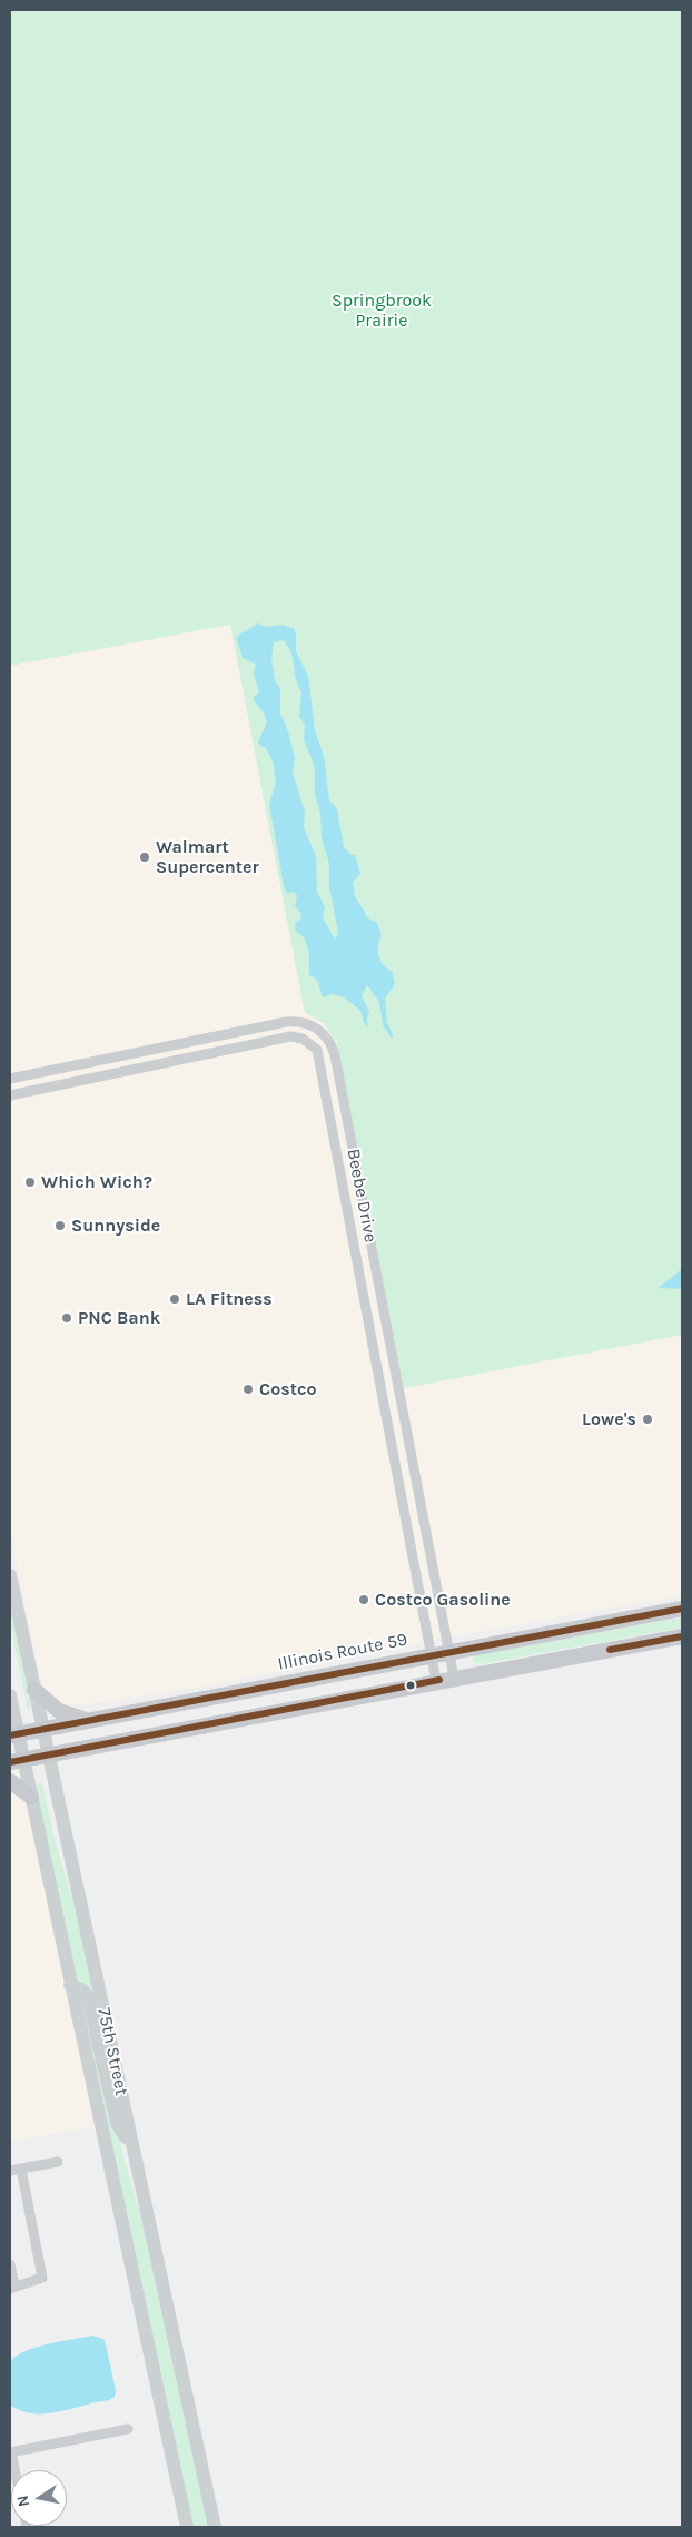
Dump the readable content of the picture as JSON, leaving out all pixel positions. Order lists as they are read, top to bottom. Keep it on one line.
{"streets":{"main road":["Illinois Route 59","75th Street"],"street":["Beebe Drive"]},"crossings":[["Beebe Drive","Illinois Route 59"],["Illinois Route 59","75th Street"]],"parks":["Springbrook Prairie"],"places":["Walmart Supercenter","Which Wich?","Sunnyside","LA Fitness","PNC Bank","Costco","Lowe's","Costco Gasoline"],"north":"left"}
